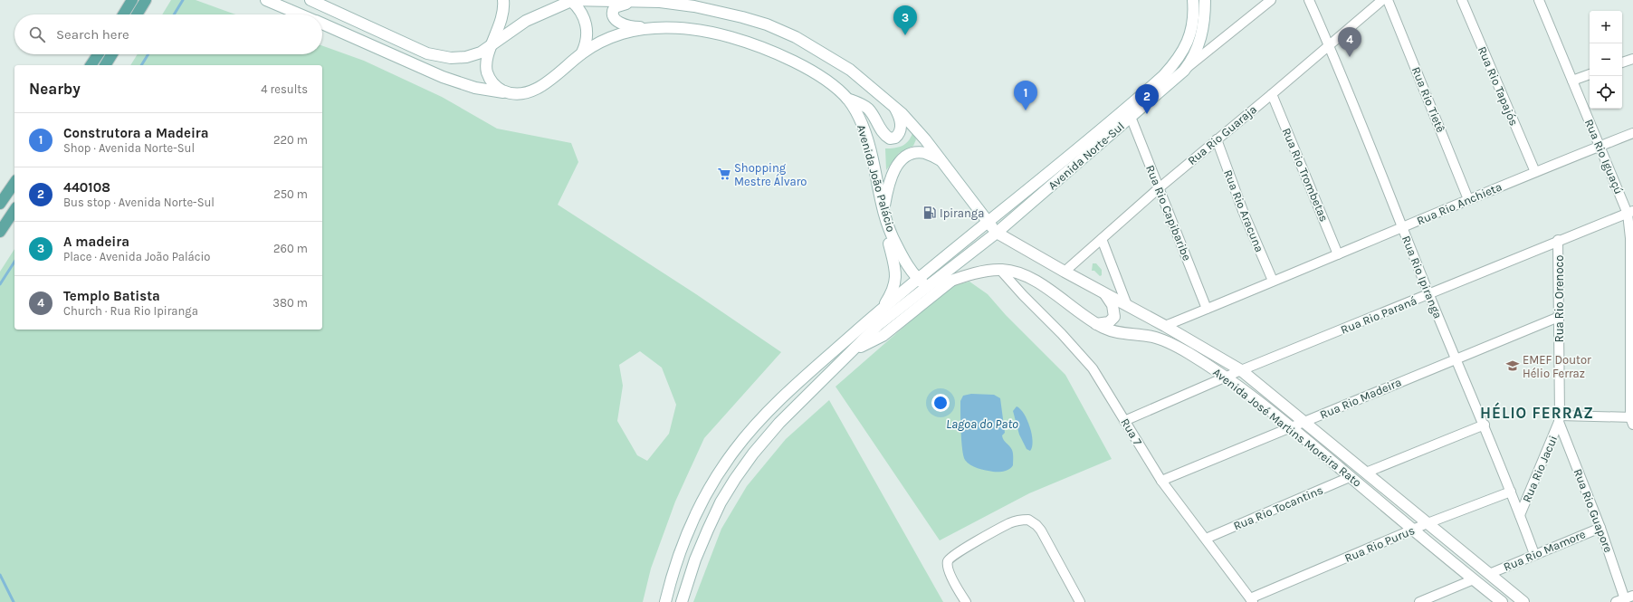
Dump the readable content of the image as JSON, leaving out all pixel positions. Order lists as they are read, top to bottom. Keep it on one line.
{"streets":{"main road":["Avenida Norte-Sul","Avenida João Palácio","Avenida José Martins Moreira Rato"],"street":["Rua Rio Tapajós","Rua Rio Tietê","Rua Rio Guaraja","Rua Rio Iguaçú","Rua Rio Trombetas","Rua Rio Anchieta","Rua Rio Aracuna","Rua Rio Capibaribe","Rua Rio Ipiranga","Rua Rio Orenoco","Rua Rio Paraná","Rua Rio Madeira","Rua 7","Rua Rio Jacui","Rua Rio Tocantins","Rua Rio Guapore","Rua Rio Purus","Rua Rio Mamore"]},"crossings":[["Rua Rio Tapajós","Rua Rio Anchieta"],["Rua Rio Tietê","Rua Rio Anchieta"],["Rua Rio Guaraja","Rua Rio Trombetas"],["Rua Rio Guaraja","Rua Rio Aracuna"],["Rua Rio Guaraja","Rua Rio Capibaribe"],["Rua Rio Guaraja","Rua Rio Ipiranga"],["Rua Rio Guaraja","Avenida José Martins Moreira Rato"],["Avenida Norte-Sul","Avenida João Palácio"],["Avenida Norte-Sul","Rua Rio Capibaribe"],["Avenida Norte-Sul","Avenida José Martins Moreira Rato"],["Rua Rio Iguaçú","Rua Rio Anchieta"],["Rua Rio Iguaçú","Rua Rio Paraná"],["Rua Rio Trombetas","Rua Rio Anchieta"],["Avenida João Palácio","Avenida José Martins Moreira Rato"],["Rua Rio Anchieta","Rua Rio Aracuna"],["Rua Rio Anchieta","Rua Rio Capibaribe"],["Rua Rio Anchieta","Rua Rio Ipiranga"],["Rua Rio Anchieta","Avenida José Martins Moreira Rato"],["Rua Rio Ipiranga","Rua Rio Paraná"],["Rua Rio Ipiranga","Rua Rio Madeira"],["Rua Rio Ipiranga","Rua Rio Jacui"],["Rua Rio Ipiranga","Rua Rio Purus"],["Rua Rio Ipiranga","Rua Rio Mamore"],["Rua Rio Orenoco","Rua Rio Paraná"],["Rua Rio Orenoco","Rua Rio Madeira"],["Rua Rio Orenoco","Rua Rio Jacui"],["Rua Rio Orenoco","Rua Rio Guapore"],["Rua Rio Paraná","Avenida José Martins Moreira Rato"],["Rua Rio Paraná","Rua 7"],["Rua Rio Madeira","Avenida José Martins Moreira Rato"],["Rua Rio Madeira","Rua 7"],["Avenida José Martins Moreira Rato","Rua 7"],["Avenida José Martins Moreira Rato","Rua Rio Tocantins"],["Avenida José Martins Moreira Rato","Rua Rio Purus"],["Avenida José Martins Moreira Rato","Rua Rio Mamore"],["Rua 7","Rua Rio Tocantins"],["Rua 7","Rua Rio Purus"],["Rua Rio Jacui","Rua Rio Guapore"],["Rua Rio Guapore","Rua Rio Mamore"]],"districts":["HÉLIO FERRAZ"],"water":["Lagoa do Pato"],"places":{"supermarket":["Shopping Mestre Álvaro"],"fuel station":["Ipiranga"],"school or university":["EMEF Doutor Hélio Ferraz"]},"page":{"pins":["3","4","1","2"],"map_buttons":["+","−"],"search":"Search here","heading":["Nearby","4 results"],"list":[{"mark":"1","name":"Construtora a Madeira","note":"Shop · Avenida Norte-Sul","value":"220 m"},{"mark":"2","name":"440108","note":"Bus stop · Avenida Norte-Sul","value":"250 m"},{"mark":"3","name":"A madeira","note":"Place · Avenida João Palácio","value":"260 m"},{"mark":"4","name":"Templo Batista","note":"Church · Rua Rio Ipiranga","value":"380 m"}]}}
